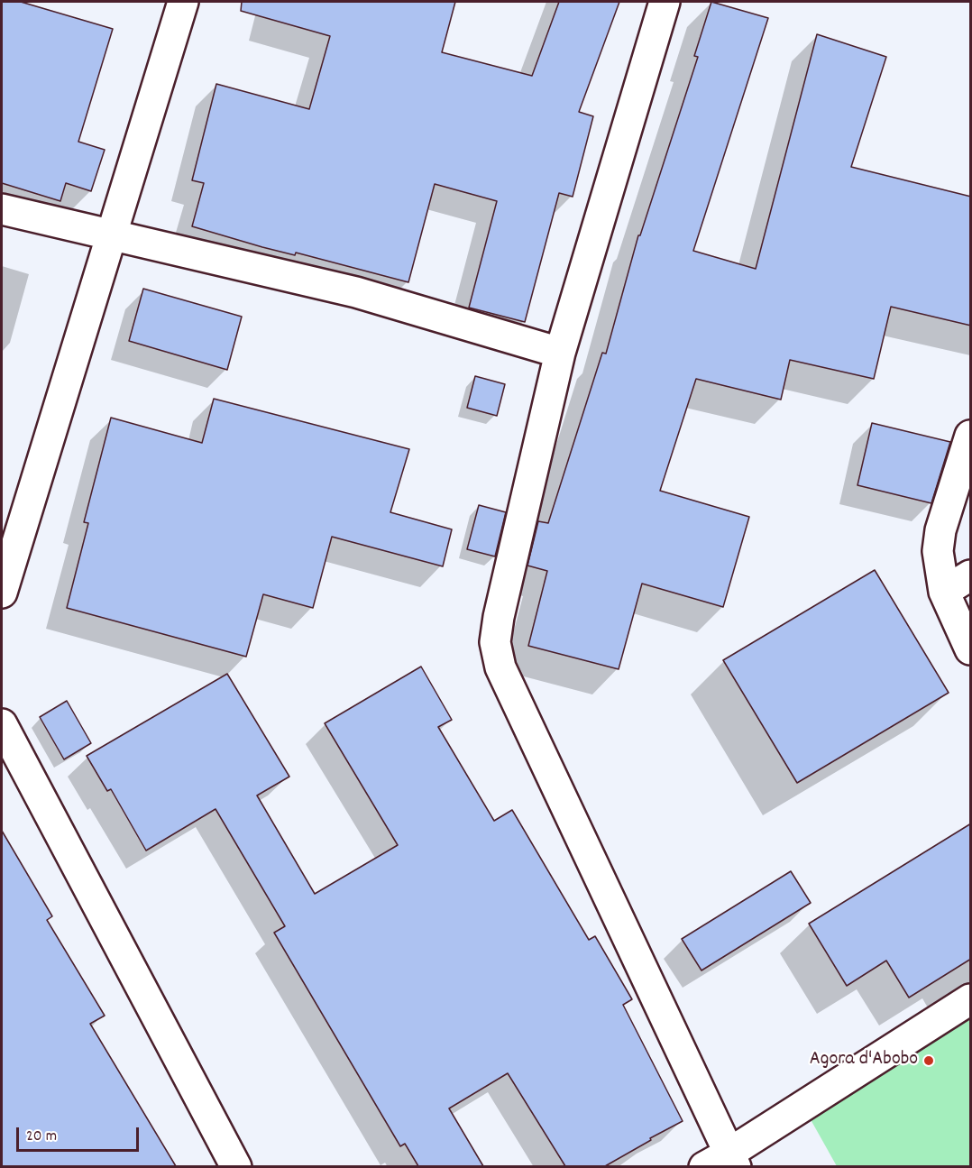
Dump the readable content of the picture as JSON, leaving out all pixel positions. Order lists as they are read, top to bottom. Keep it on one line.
{"places":["Agora d'Abobo"],"scale_bar":"20 m"}
